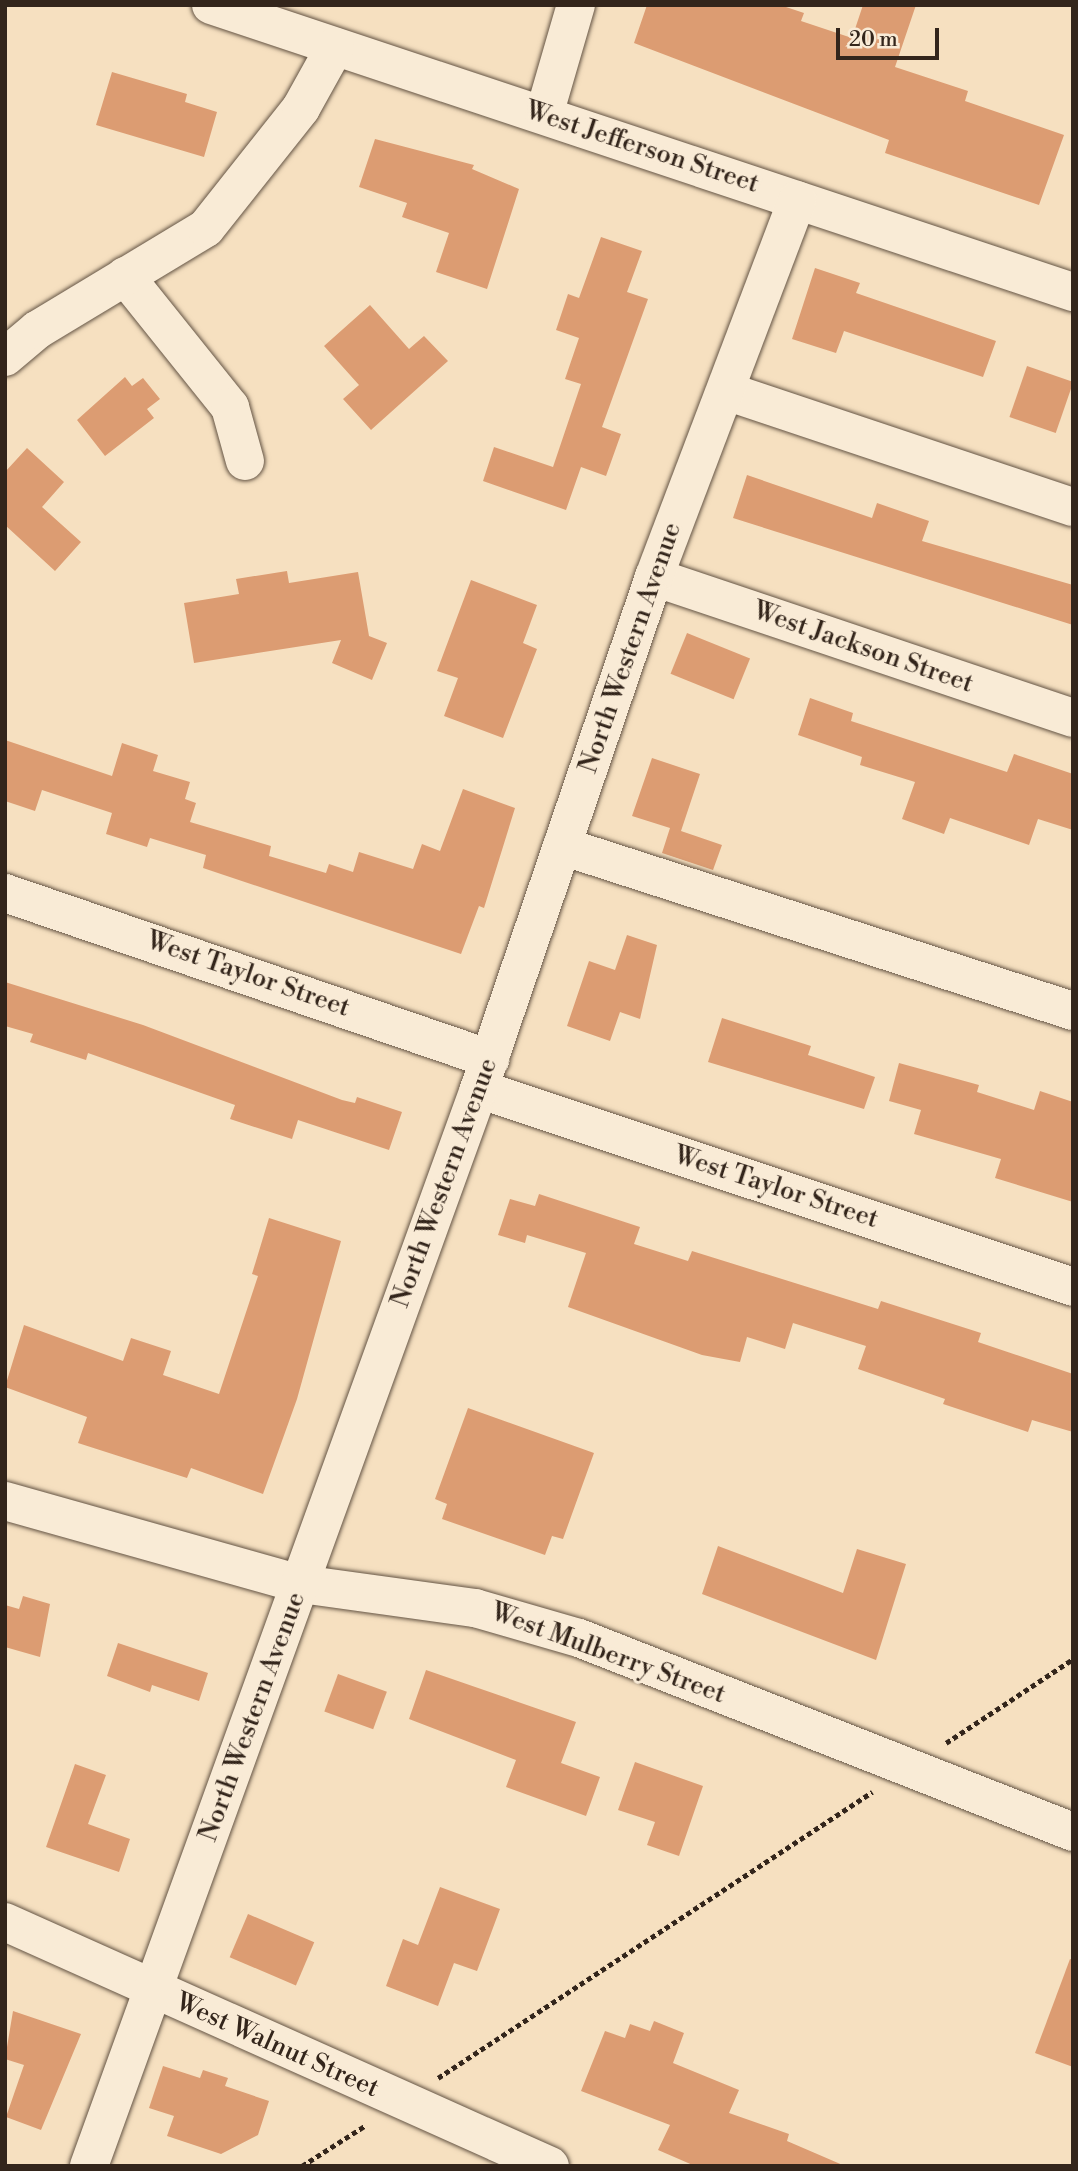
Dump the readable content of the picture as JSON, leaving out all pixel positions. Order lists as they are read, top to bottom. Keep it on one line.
{"streets":{"street":["West Jefferson Street","North Western Avenue","West Jackson Street","West Taylor Street","West Mulberry Street","West Walnut Street"]},"crossings":[["West Jefferson Street","North Western Avenue"],["North Western Avenue","West Jackson Street"],["North Western Avenue","West Taylor Street"],["North Western Avenue","West Mulberry Street"],["North Western Avenue","West Walnut Street"]],"scale_bar":"20 m"}
